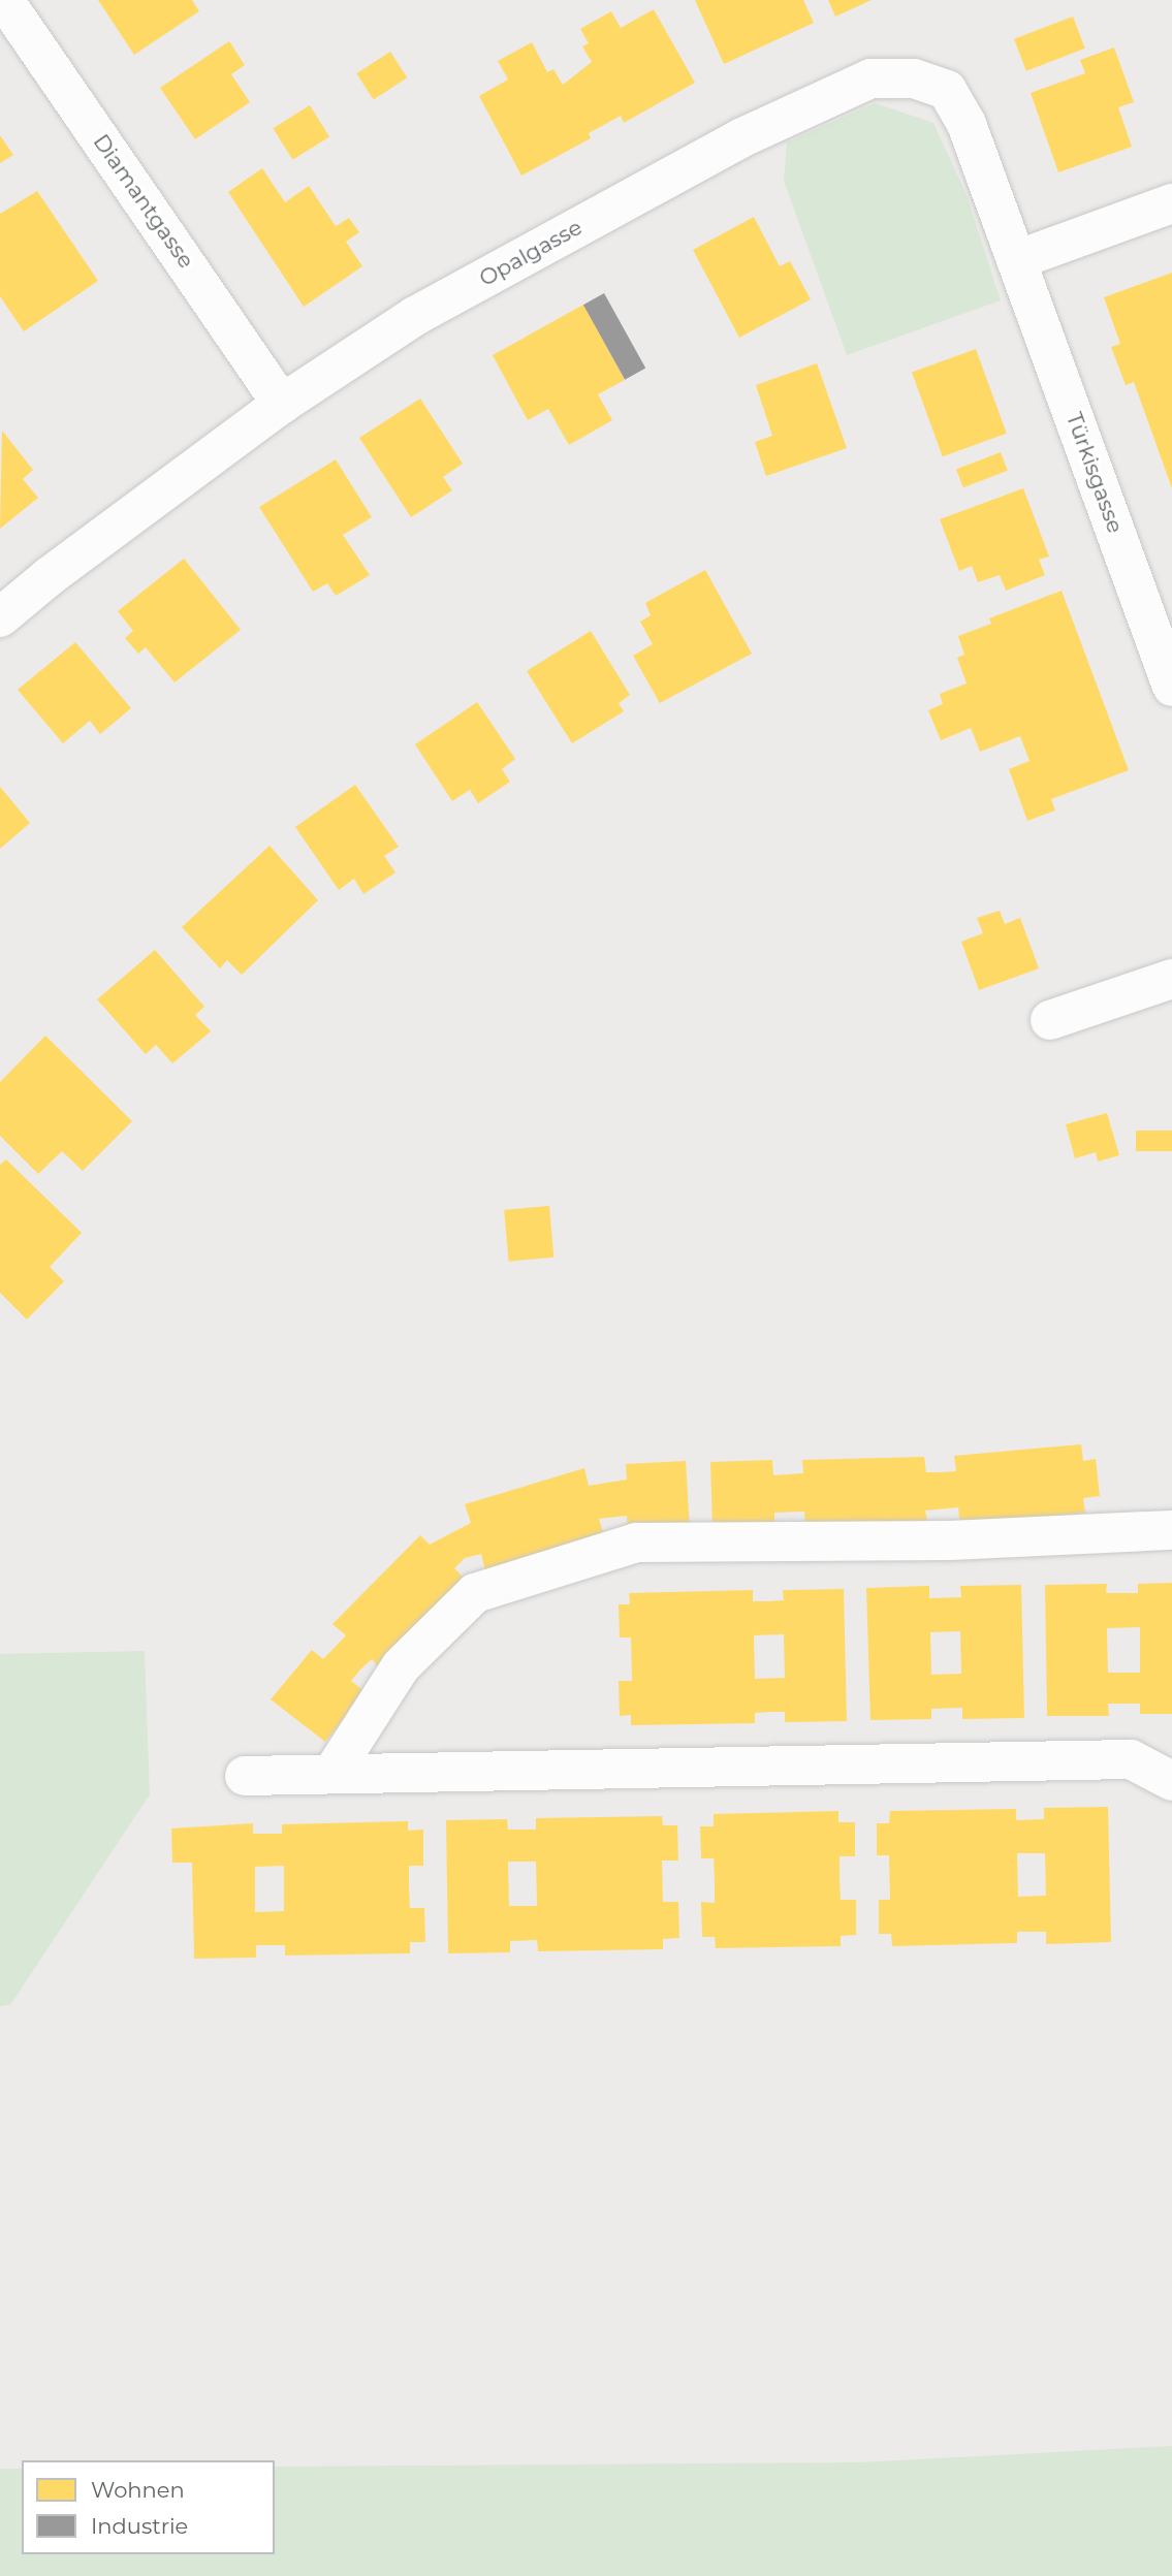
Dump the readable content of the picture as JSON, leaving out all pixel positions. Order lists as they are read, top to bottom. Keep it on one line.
{"streets":{"street":["Diamantgasse","Opalgasse","Türkisgasse"]},"crossings":[["Diamantgasse","Opalgasse"],["Opalgasse","Türkisgasse"]],"legend":["Wohnen","Industrie"]}
